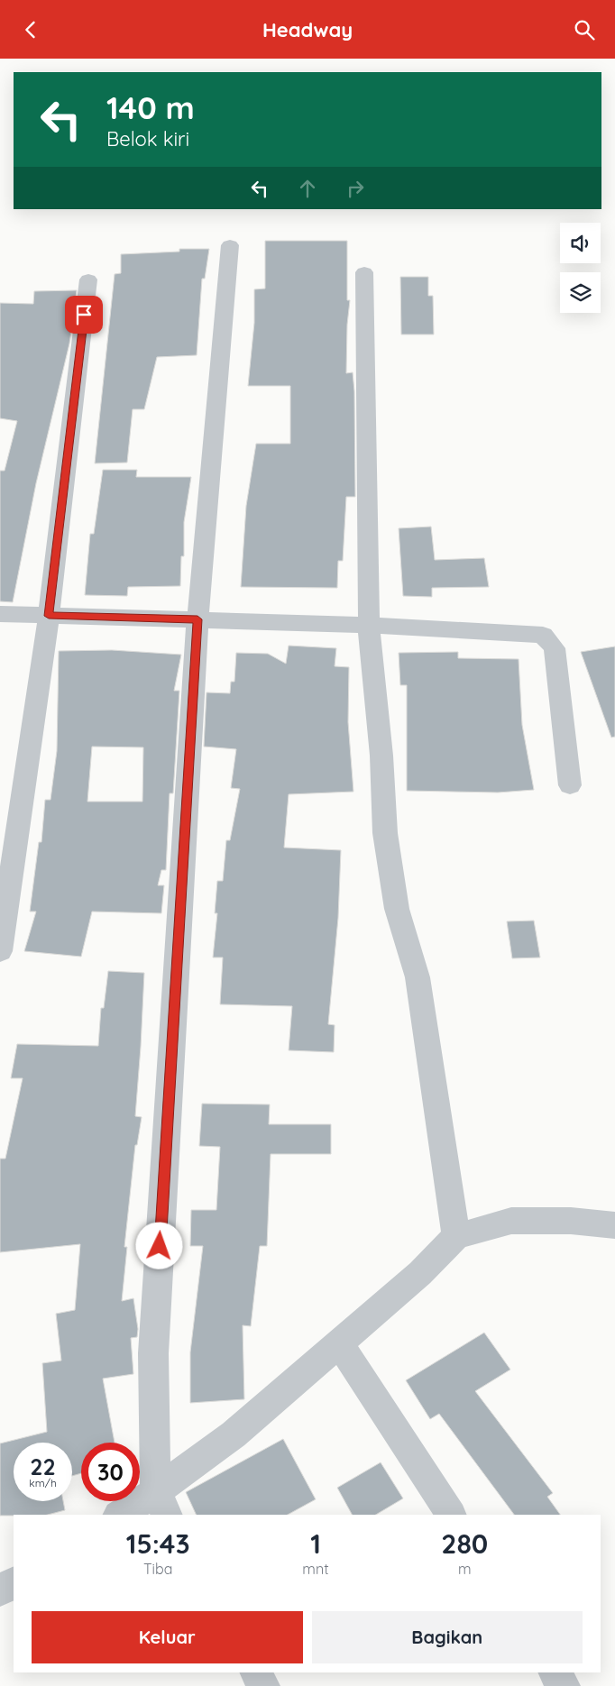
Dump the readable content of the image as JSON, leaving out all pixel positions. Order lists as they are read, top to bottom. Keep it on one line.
{"page":{"header":"Headway","turn":["140 m","Belok kiri"],"speed":"22 km/h","limit":"30","eta":["15:43","Tiba","1","mnt","280","m"],"buttons":["Keluar","Bagikan"]}}
